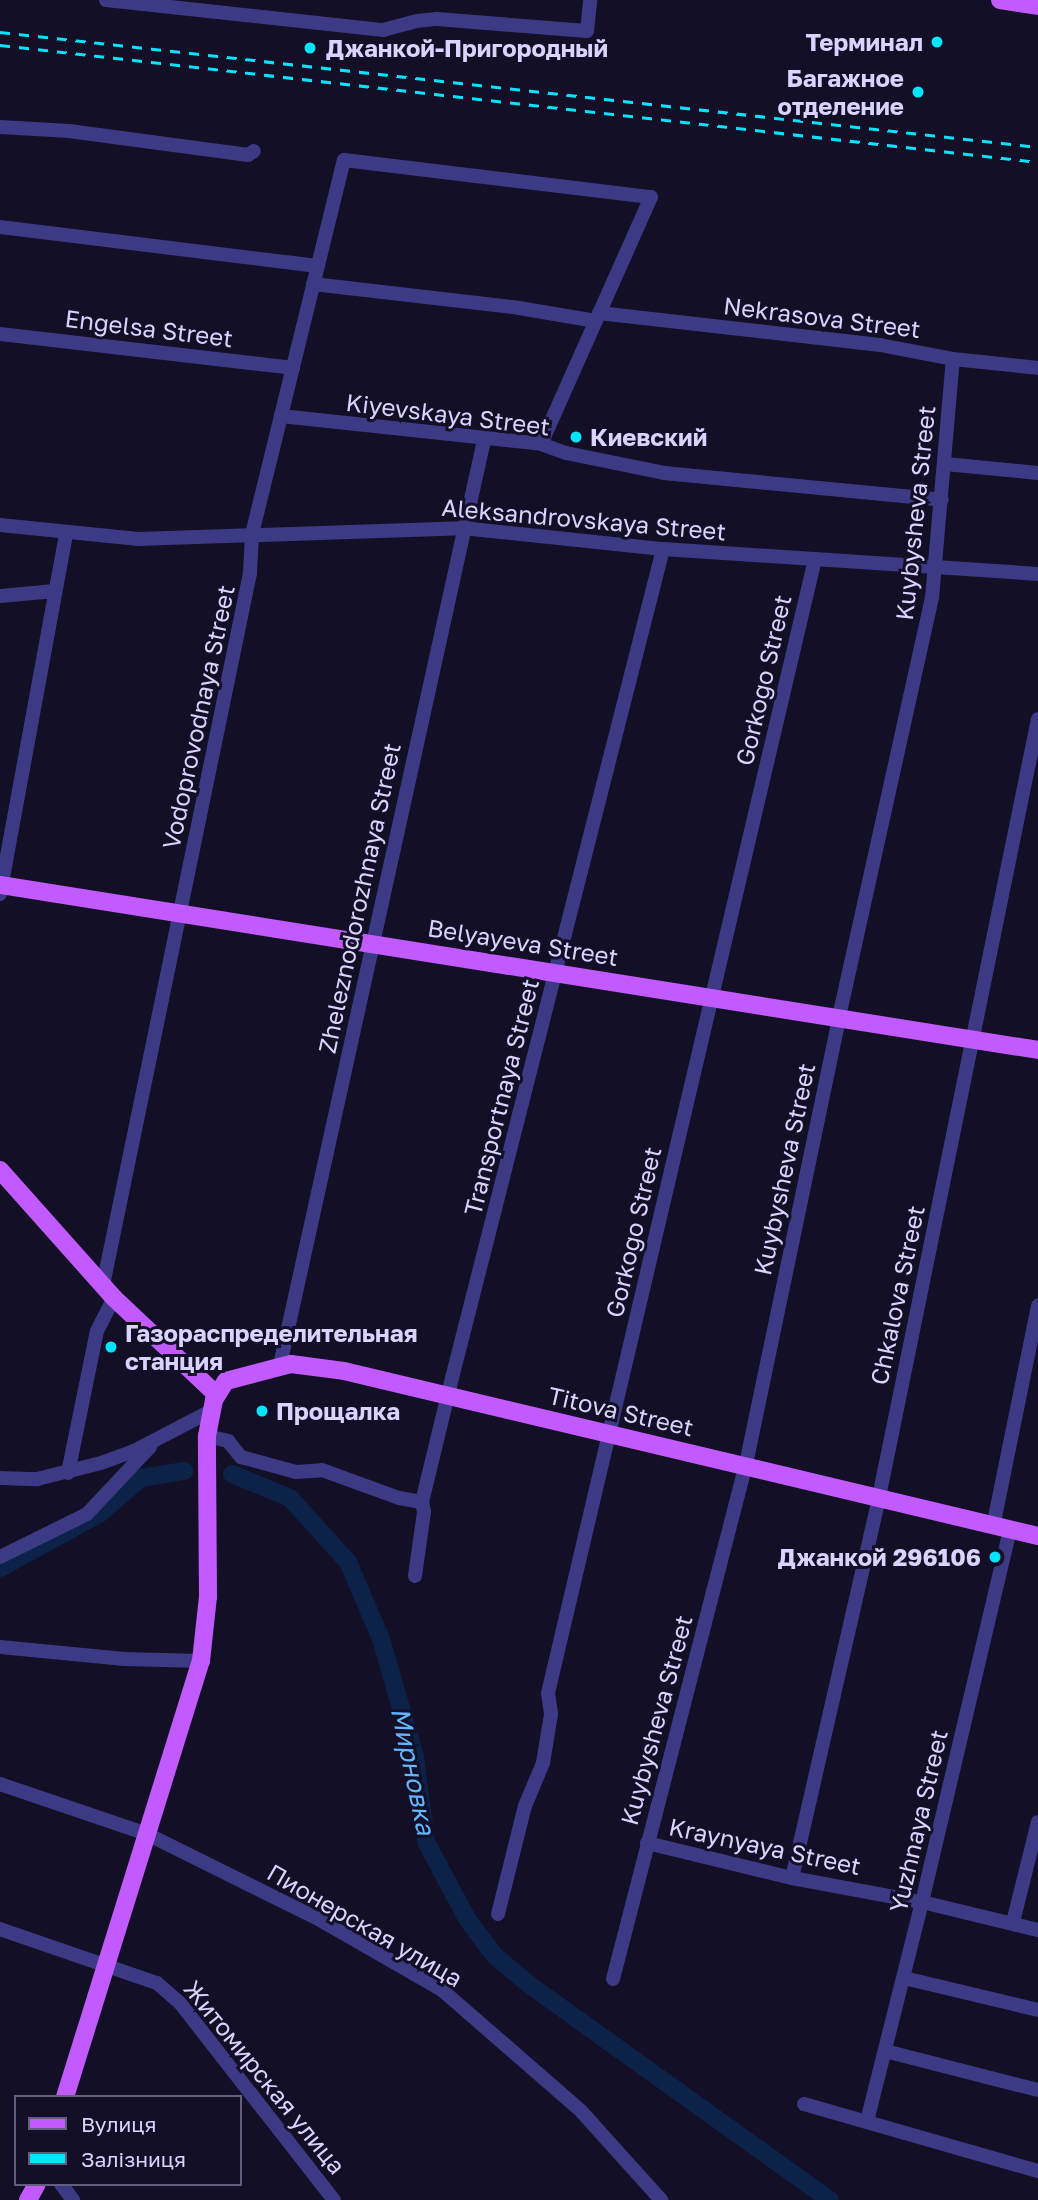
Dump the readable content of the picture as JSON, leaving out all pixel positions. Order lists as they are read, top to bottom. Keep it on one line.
{"streets":{"main road":["Belyayeva Street","Titova Street"],"street":["Nekrasova Street","Engelsa Street","Kiyevskaya Street","Kuybysheva Street","Aleksandrovskaya Street","Gorkogo Street","Vodoprovodnaya Street","Zheleznodorozhnaya Street","Transportnaya Street","Chkalova Street","Yuzhnaya Street","Kraynyaya Street","Пионерская улица","Житомирская улица"]},"crossings":[["Nekrasova Street","Kuybysheva Street"],["Nekrasova Street","Vodoprovodnaya Street"],["Engelsa Street","Vodoprovodnaya Street"],["Kiyevskaya Street","Kuybysheva Street"],["Kiyevskaya Street","Vodoprovodnaya Street"],["Kiyevskaya Street","Zheleznodorozhnaya Street"],["Kuybysheva Street","Aleksandrovskaya Street"],["Kuybysheva Street","Belyayeva Street"],["Kuybysheva Street","Titova Street"],["Kuybysheva Street","Kraynyaya Street"],["Aleksandrovskaya Street","Gorkogo Street"],["Aleksandrovskaya Street","Vodoprovodnaya Street"],["Aleksandrovskaya Street","Zheleznodorozhnaya Street"],["Aleksandrovskaya Street","Transportnaya Street"],["Gorkogo Street","Belyayeva Street"],["Gorkogo Street","Titova Street"],["Vodoprovodnaya Street","Belyayeva Street"],["Zheleznodorozhnaya Street","Belyayeva Street"],["Zheleznodorozhnaya Street","Titova Street"],["Belyayeva Street","Transportnaya Street"],["Belyayeva Street","Chkalova Street"],["Transportnaya Street","Titova Street"],["Chkalova Street","Titova Street"],["Chkalova Street","Kraynyaya Street"],["Titova Street","Yuzhnaya Street"],["Yuzhnaya Street","Kraynyaya Street"]],"water":["Мирновка"],"places":["Терминал","Джанкой-Пригородный","Багажное отделение","Киевский","Газораспределительная станция","Прощалка","Джанкой 296106"],"legend":["Вулиця","Залізниця"]}
